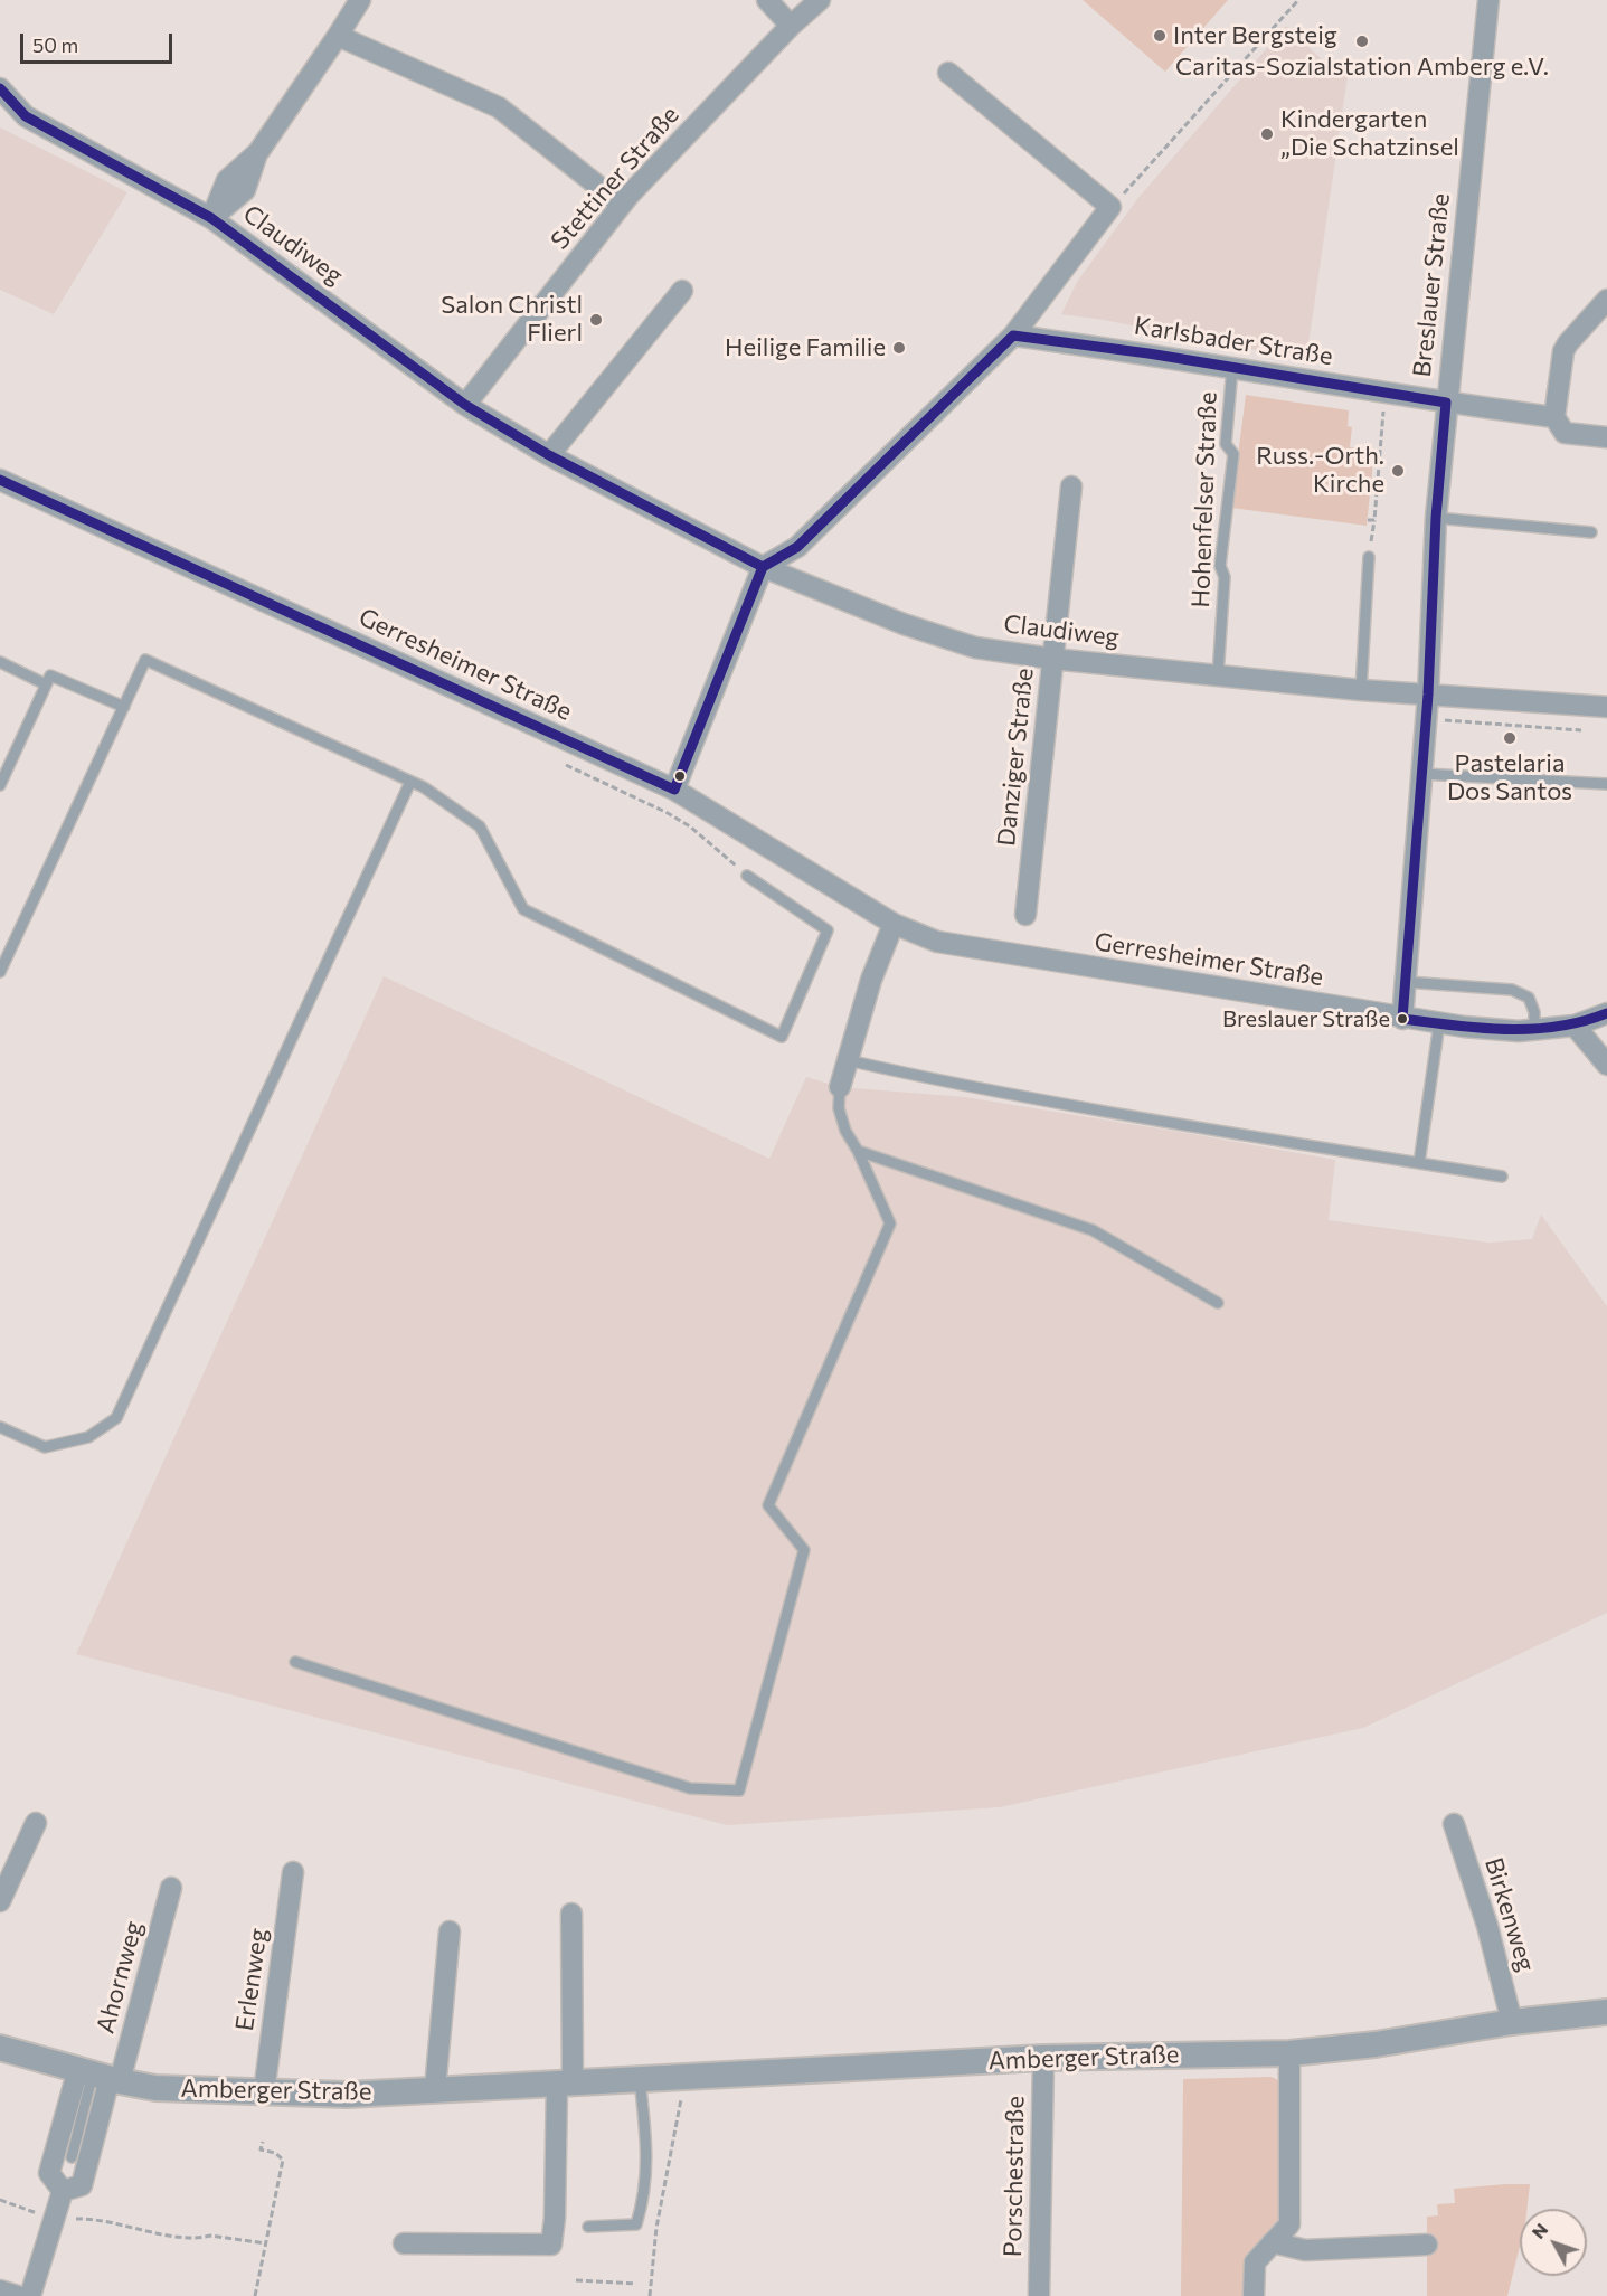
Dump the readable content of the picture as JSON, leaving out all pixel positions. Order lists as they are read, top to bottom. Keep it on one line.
{"streets":{"street":["Stettiner Straße","Claudiweg","Breslauer Straße","Karlsbader Straße","Gerresheimer Straße","Danziger Straße","Birkenweg","Ahornweg","Erlenweg","Amberger Straße","Porschestraße"],"lane":["Hohenfelser Straße"]},"crossings":[["Stettiner Straße","Claudiweg"],["Claudiweg","Breslauer Straße"],["Claudiweg","Hohenfelser Straße"],["Claudiweg","Danziger Straße"],["Breslauer Straße","Karlsbader Straße"],["Breslauer Straße","Gerresheimer Straße"],["Karlsbader Straße","Hohenfelser Straße"],["Birkenweg","Amberger Straße"],["Ahornweg","Amberger Straße"],["Erlenweg","Amberger Straße"],["Amberger Straße","Porschestraße"]],"places":["Inter Bergsteig","Caritas-Sozialstation Amberg e.V.","Kindergarten „Die Schatzinsel","Salon Christl Flierl","Heilige Familie","Russ.-Orth. Kirche","Pastelaria Dos Santos","Breslauer Straße"],"scale_bar":"50 m","north":"top left"}
